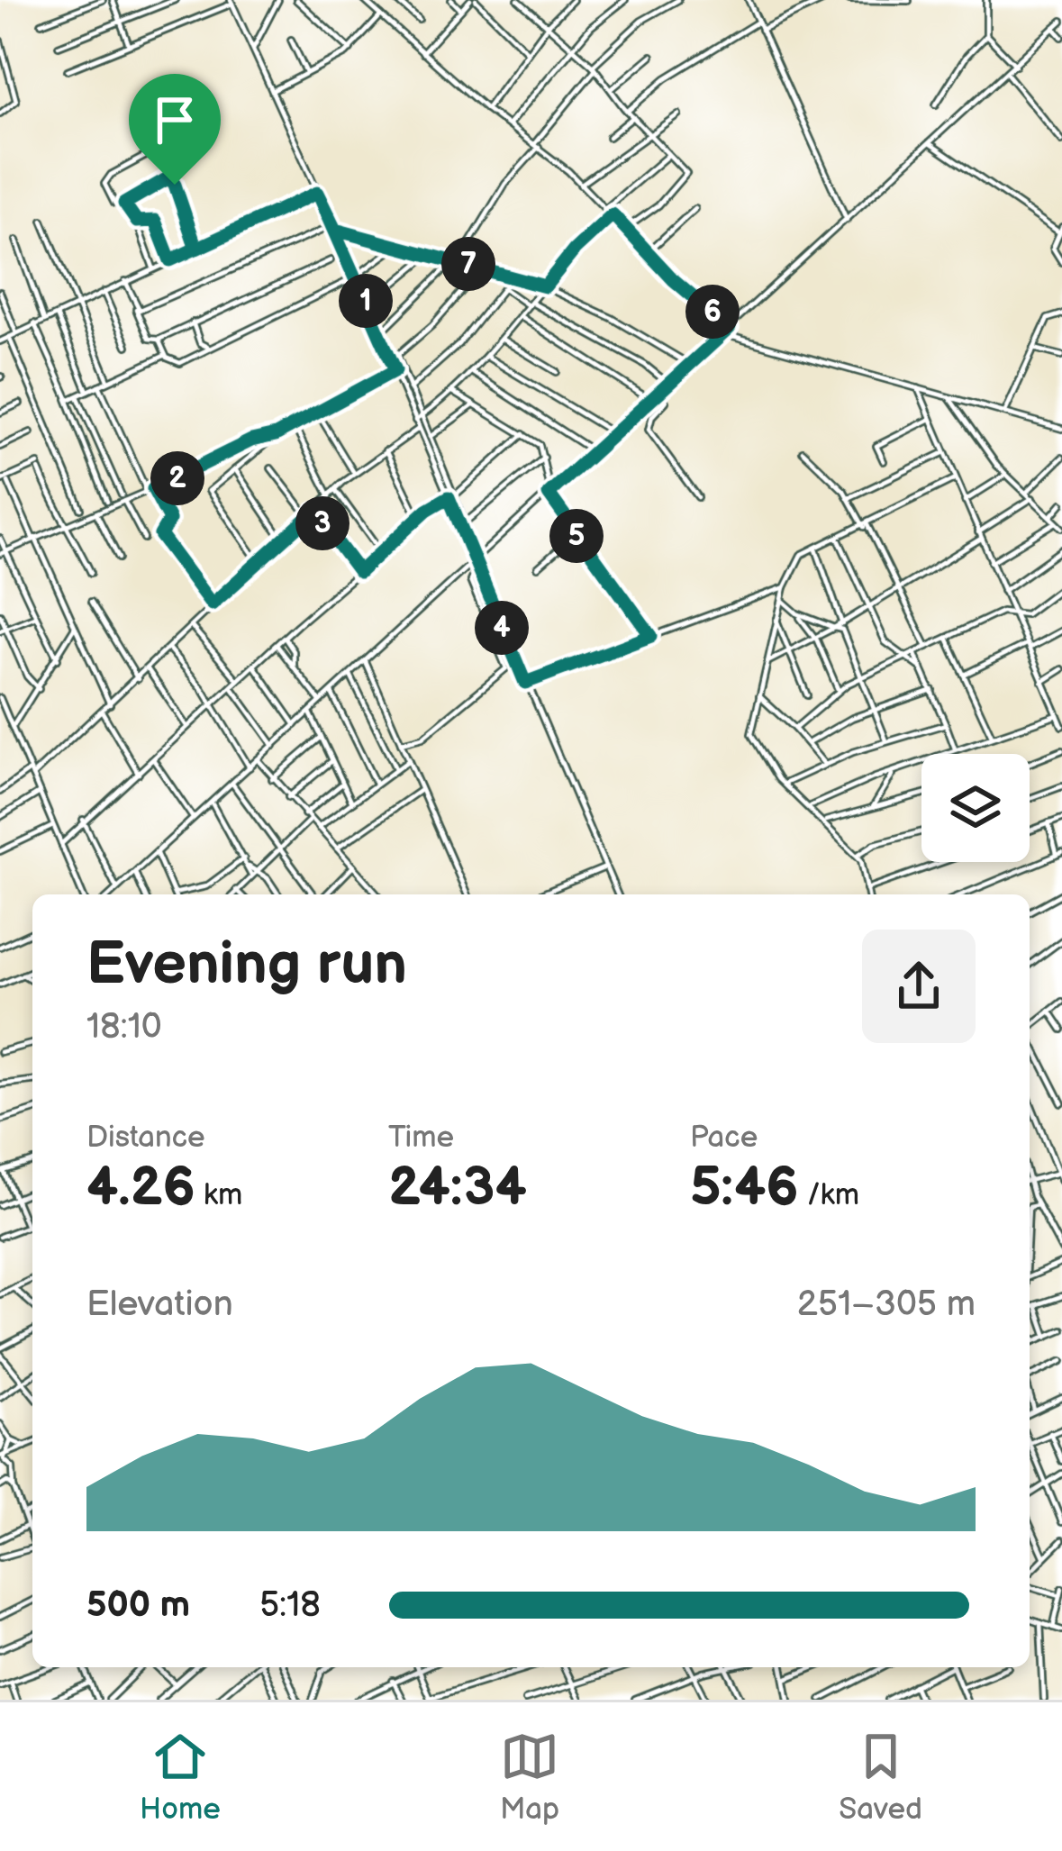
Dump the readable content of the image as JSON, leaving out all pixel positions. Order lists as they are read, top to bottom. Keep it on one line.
{"page":{"pins":["7","1","6","2","3","5","4"],"heading":["Evening run","18:10"],"stats":[["Distance","4.26 km"],["Time","24:34"],["Pace","5:46 /km"]],"chart":["Elevation","251–305 m"],"list":[{"name":"500 m","note":"5:18"}],"tabs":["Home","Map","Saved"]}}
